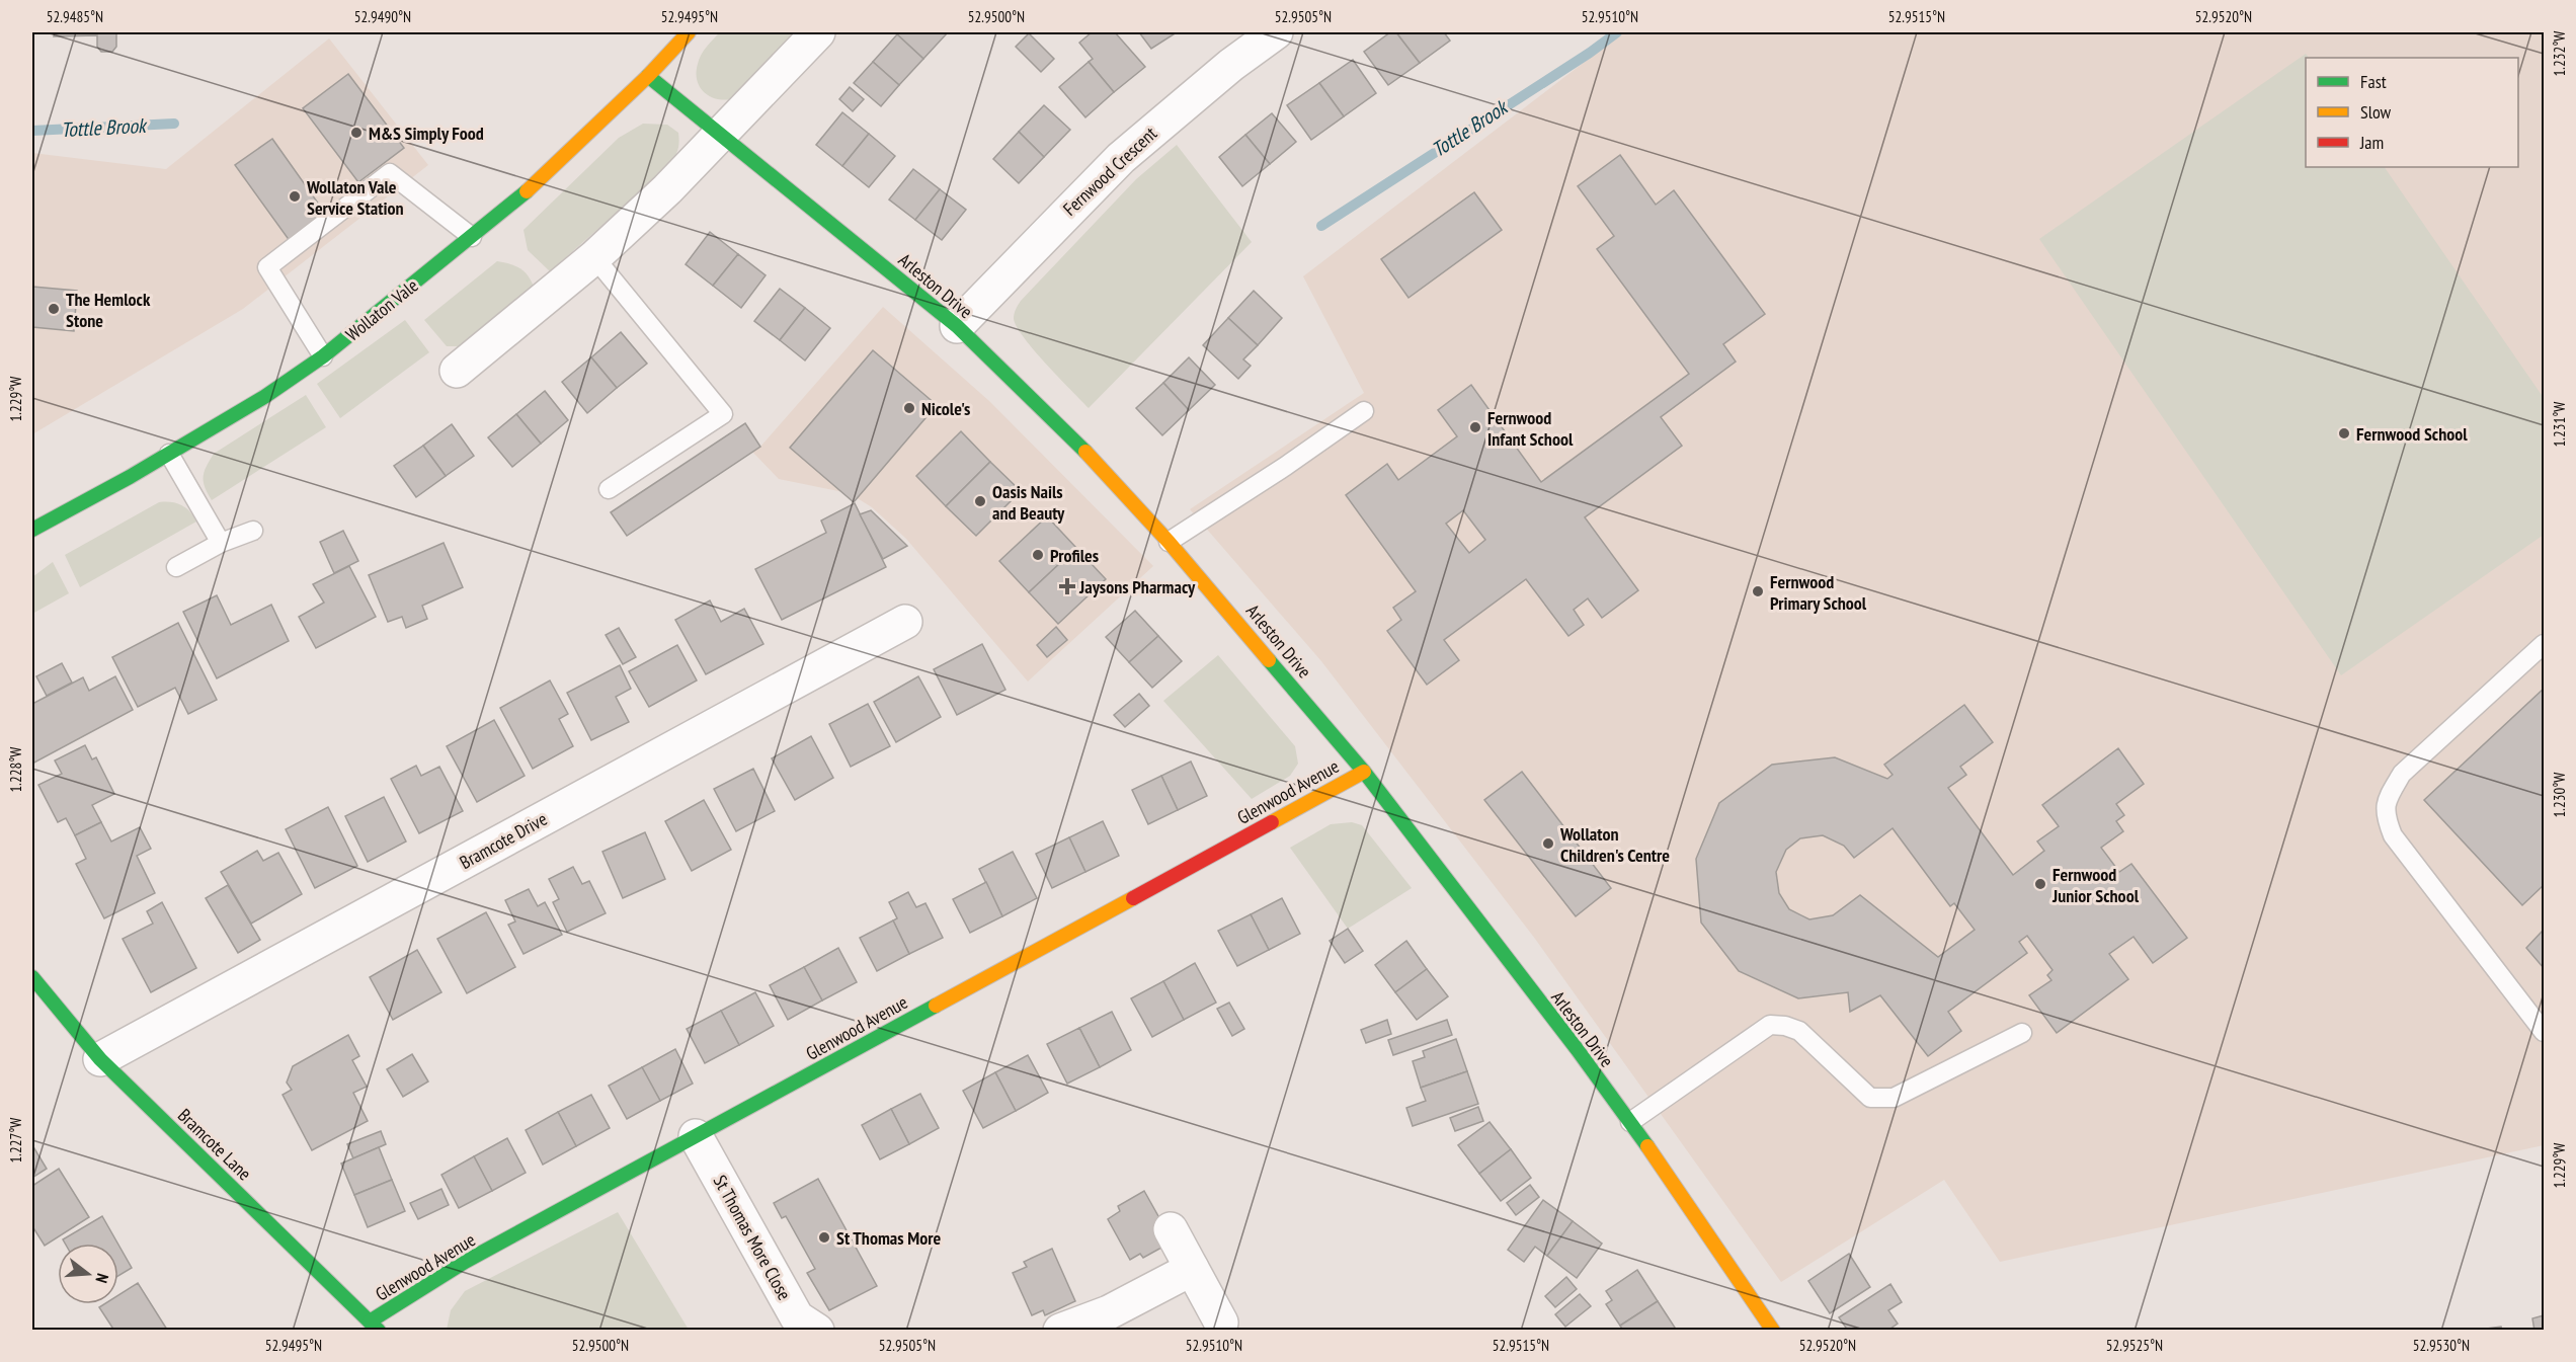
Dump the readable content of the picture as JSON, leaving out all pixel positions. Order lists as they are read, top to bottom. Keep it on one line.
{"streets":{"street":["Fernwood Crescent","Arleston Drive","Wollaton Vale","Glenwood Avenue","Bramcote Drive","Bramcote Lane","St Thomas More Close"]},"crossings":[["Fernwood Crescent","Arleston Drive"],["Arleston Drive","Wollaton Vale"],["Arleston Drive","Glenwood Avenue"],["Glenwood Avenue","Bramcote Lane"],["Glenwood Avenue","St Thomas More Close"],["Bramcote Drive","Bramcote Lane"]],"water":["Tottle Brook"],"places":{"other":["M&S Simply Food","Wollaton Vale Service Station","The Hemlock Stone","Nicole's","Fernwood Infant School","Fernwood School","Oasis Nails and Beauty","Profiles","Fernwood Primary School","Wollaton Children's Centre","Fernwood Junior School","St Thomas More"],"health":["Jaysons Pharmacy"]},"legend":["Fast","Slow","Jam"],"north":"right","coordinates":["52.9485°N","52.9490°N","52.9495°N","52.9500°N","52.9505°N","52.9510°N","52.9515°N","52.9520°N","1.232°W","1.229°W","1.231°W","1.228°W","1.230°W","1.227°W","52.9525°N","52.9530°N"]}
